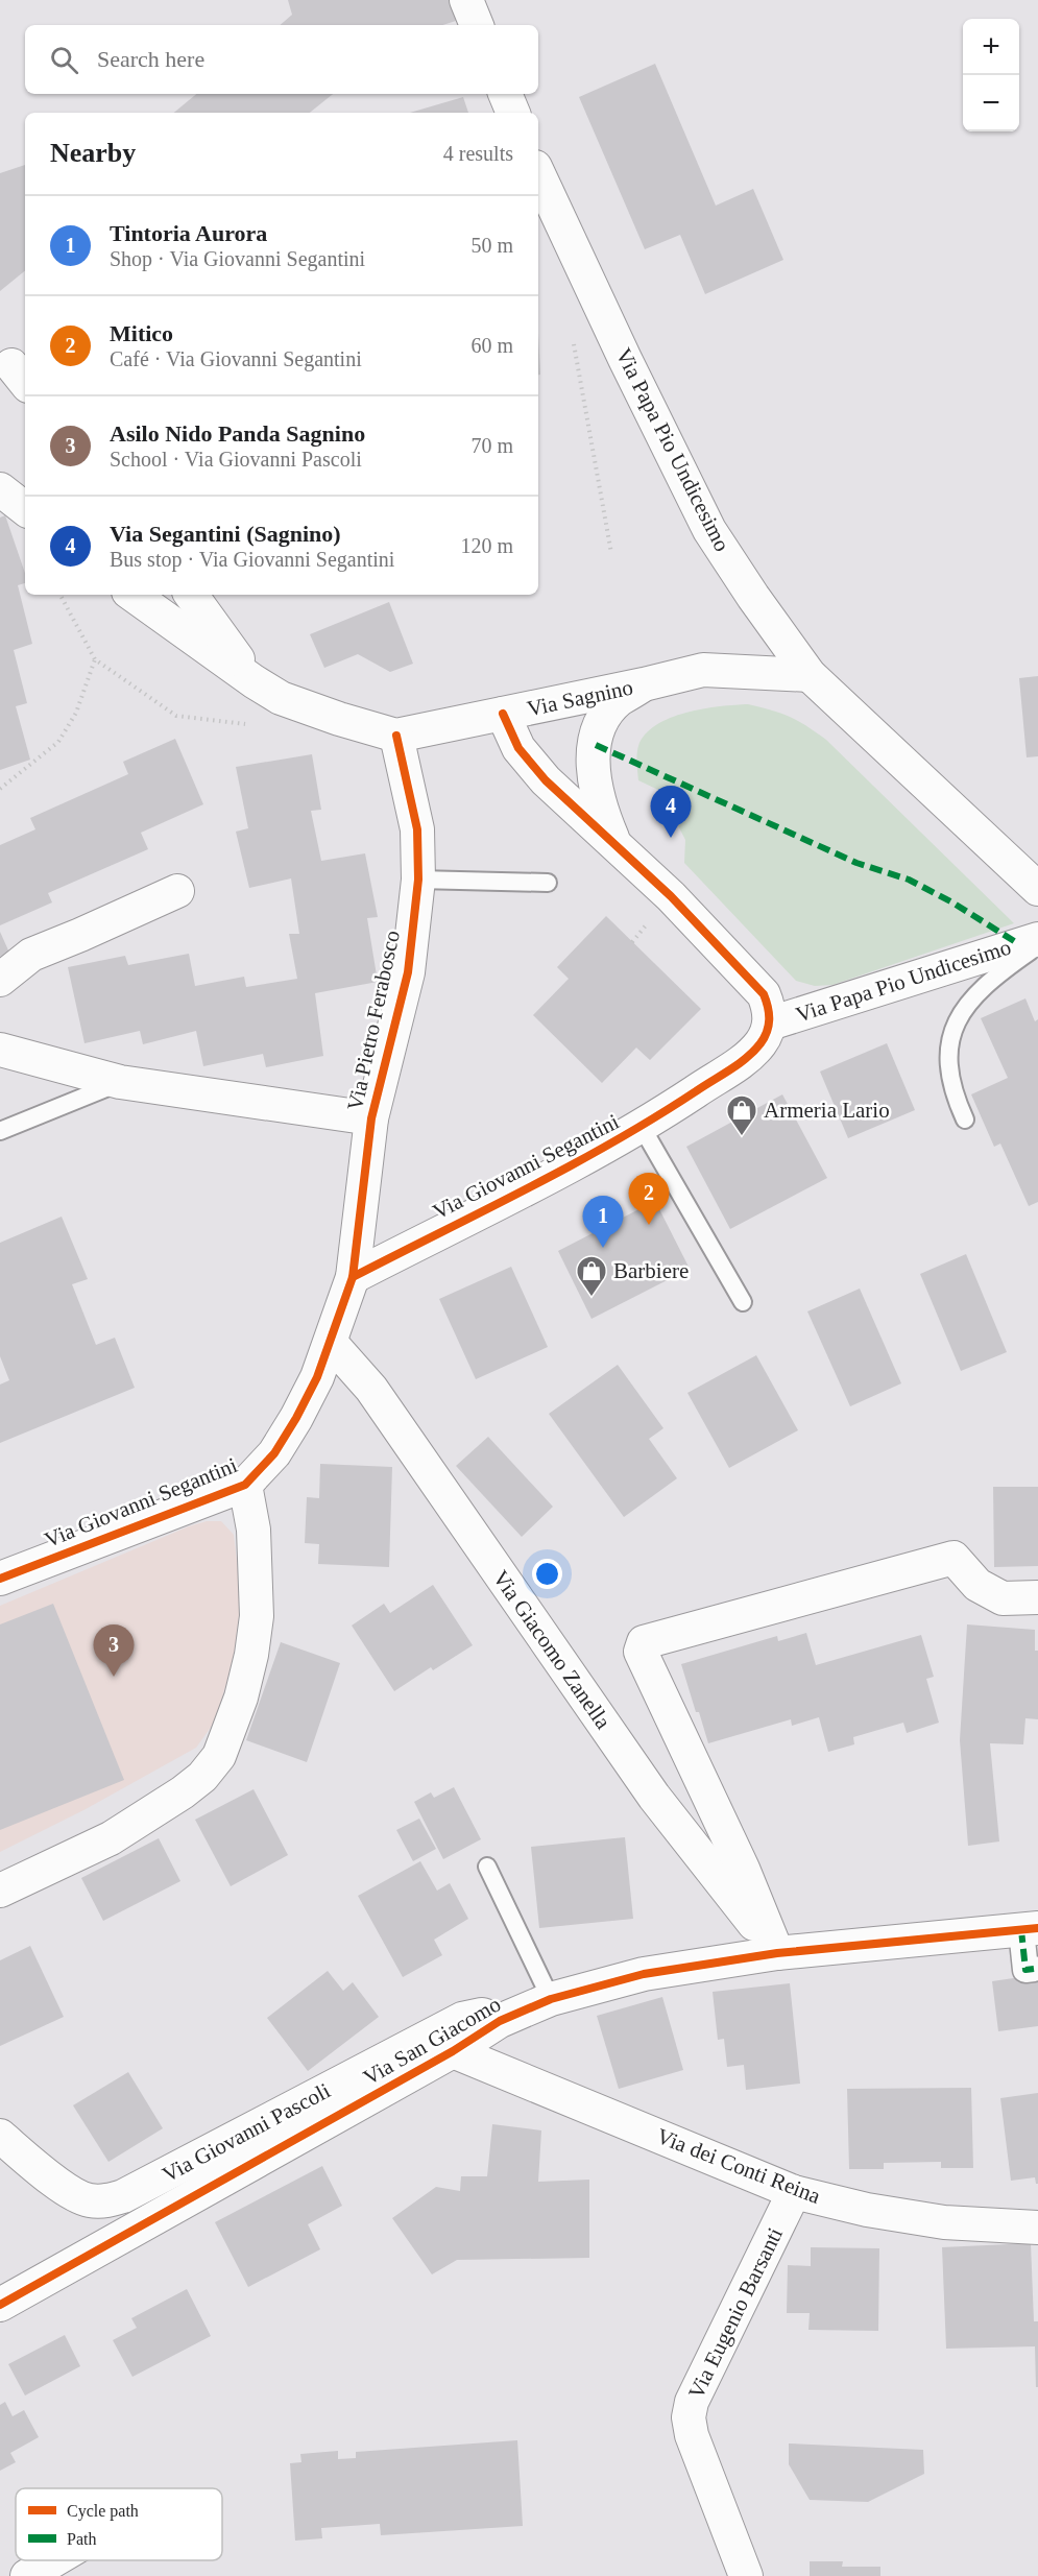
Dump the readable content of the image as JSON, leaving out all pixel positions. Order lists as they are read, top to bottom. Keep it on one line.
{"streets":{"street":["Via Papa Pio Undicesimo","Via Sagnino","Via Pietro Ferabosco","Via Giovanni Segantini","Via Giacomo Zanella","Via San Giacomo","Via Giovanni Pascoli","Via dei Conti Reina","Via Eugenio Barsanti"]},"crossings":[["Via Papa Pio Undicesimo","Via Sagnino"],["Via Papa Pio Undicesimo","Via Giovanni Segantini"],["Via Sagnino","Via Pietro Ferabosco"],["Via Pietro Ferabosco","Via Giovanni Segantini"],["Via Giovanni Segantini","Via Giacomo Zanella"],["Via Giacomo Zanella","Via San Giacomo"],["Via San Giacomo","Via Giovanni Pascoli"],["Via San Giacomo","Via dei Conti Reina"],["Via dei Conti Reina","Via Eugenio Barsanti"]],"places":{"shop":["Armeria Lario","Barbiere"]},"legend":["Cycle path","Path"],"page":{"map_buttons":["+","−"],"search":"Search here","heading":["Nearby","4 results"],"list":[{"mark":"1","name":"Tintoria Aurora","note":"Shop · Via Giovanni Segantini","value":"50 m"},{"mark":"2","name":"Mitico","note":"Café · Via Giovanni Segantini","value":"60 m"},{"mark":"3","name":"Asilo Nido Panda Sagnino","note":"School · Via Giovanni Pascoli","value":"70 m"},{"mark":"4","name":"Via Segantini (Sagnino)","note":"Bus stop · Via Giovanni Segantini","value":"120 m"}],"pins":["4","2","1","3"]}}
